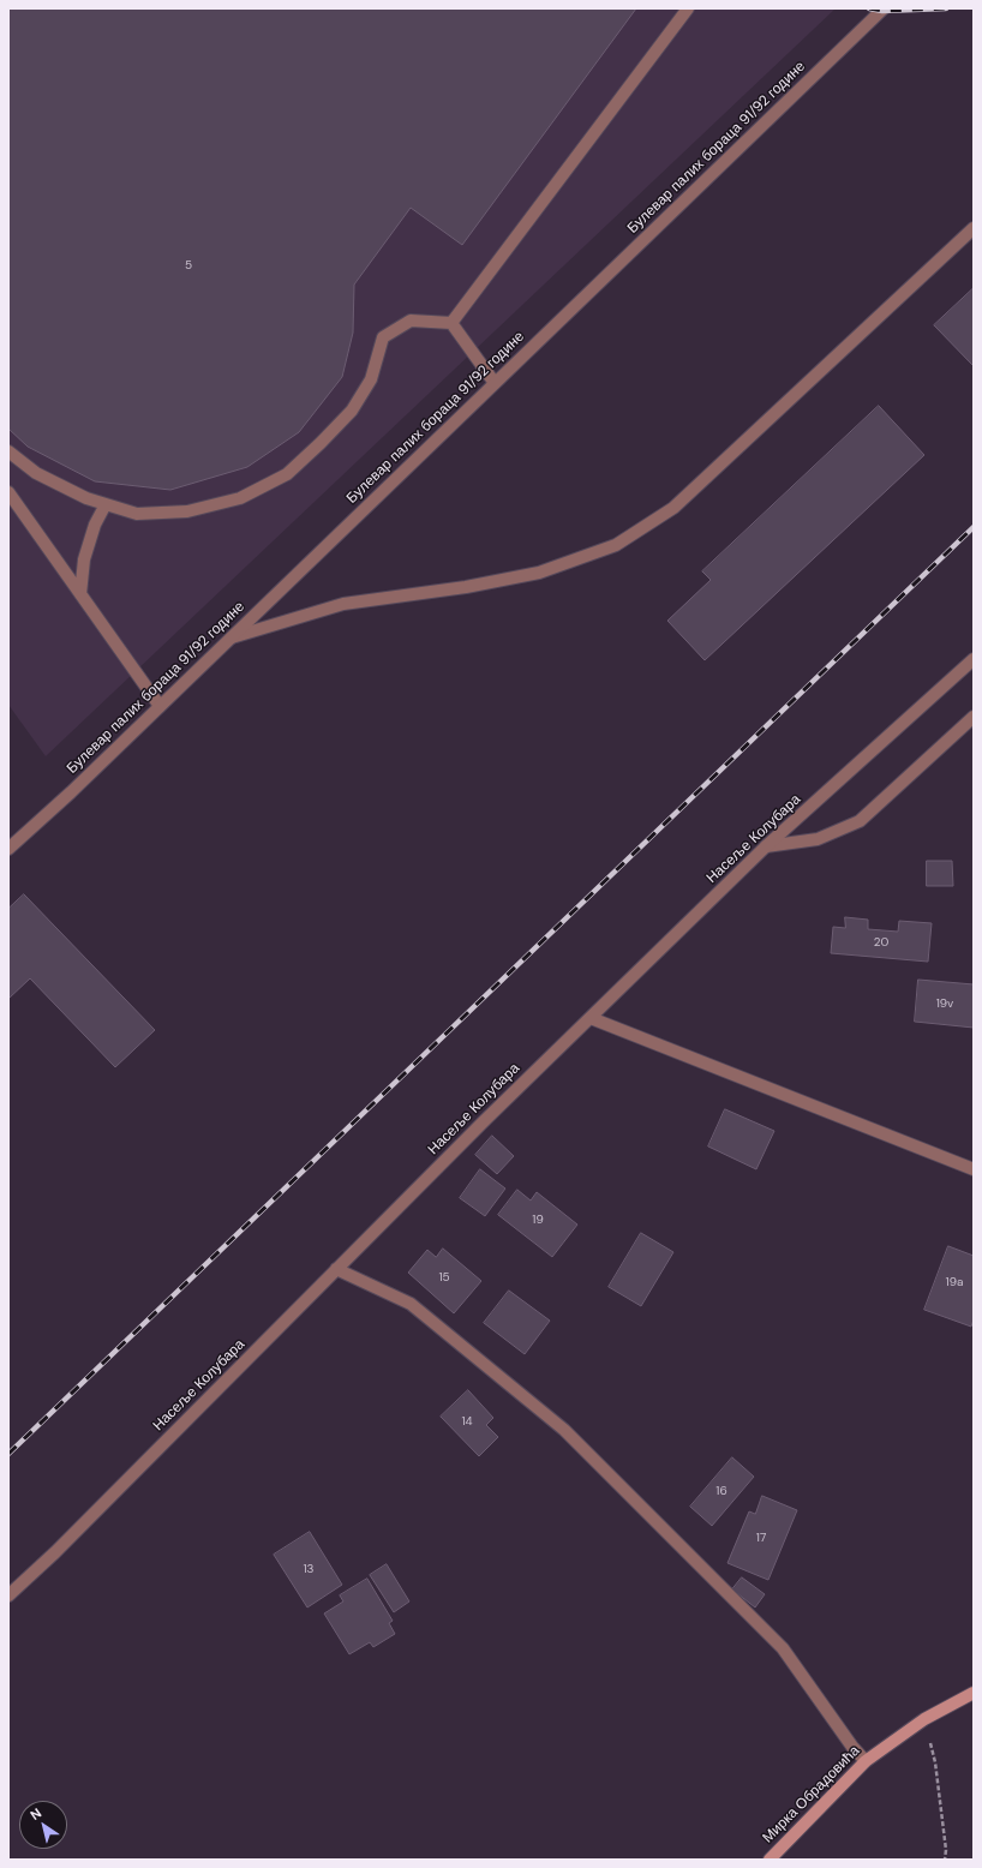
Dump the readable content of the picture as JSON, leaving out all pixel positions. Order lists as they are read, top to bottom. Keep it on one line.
{"streets":{"street":["Булевар палих бораца 91/92 године","Насеље Колубара","Мирка Обрадовића"]},"house_numbers":["5","20","19v","19","15","19a","14","16","17","13"],"north":"top left"}
